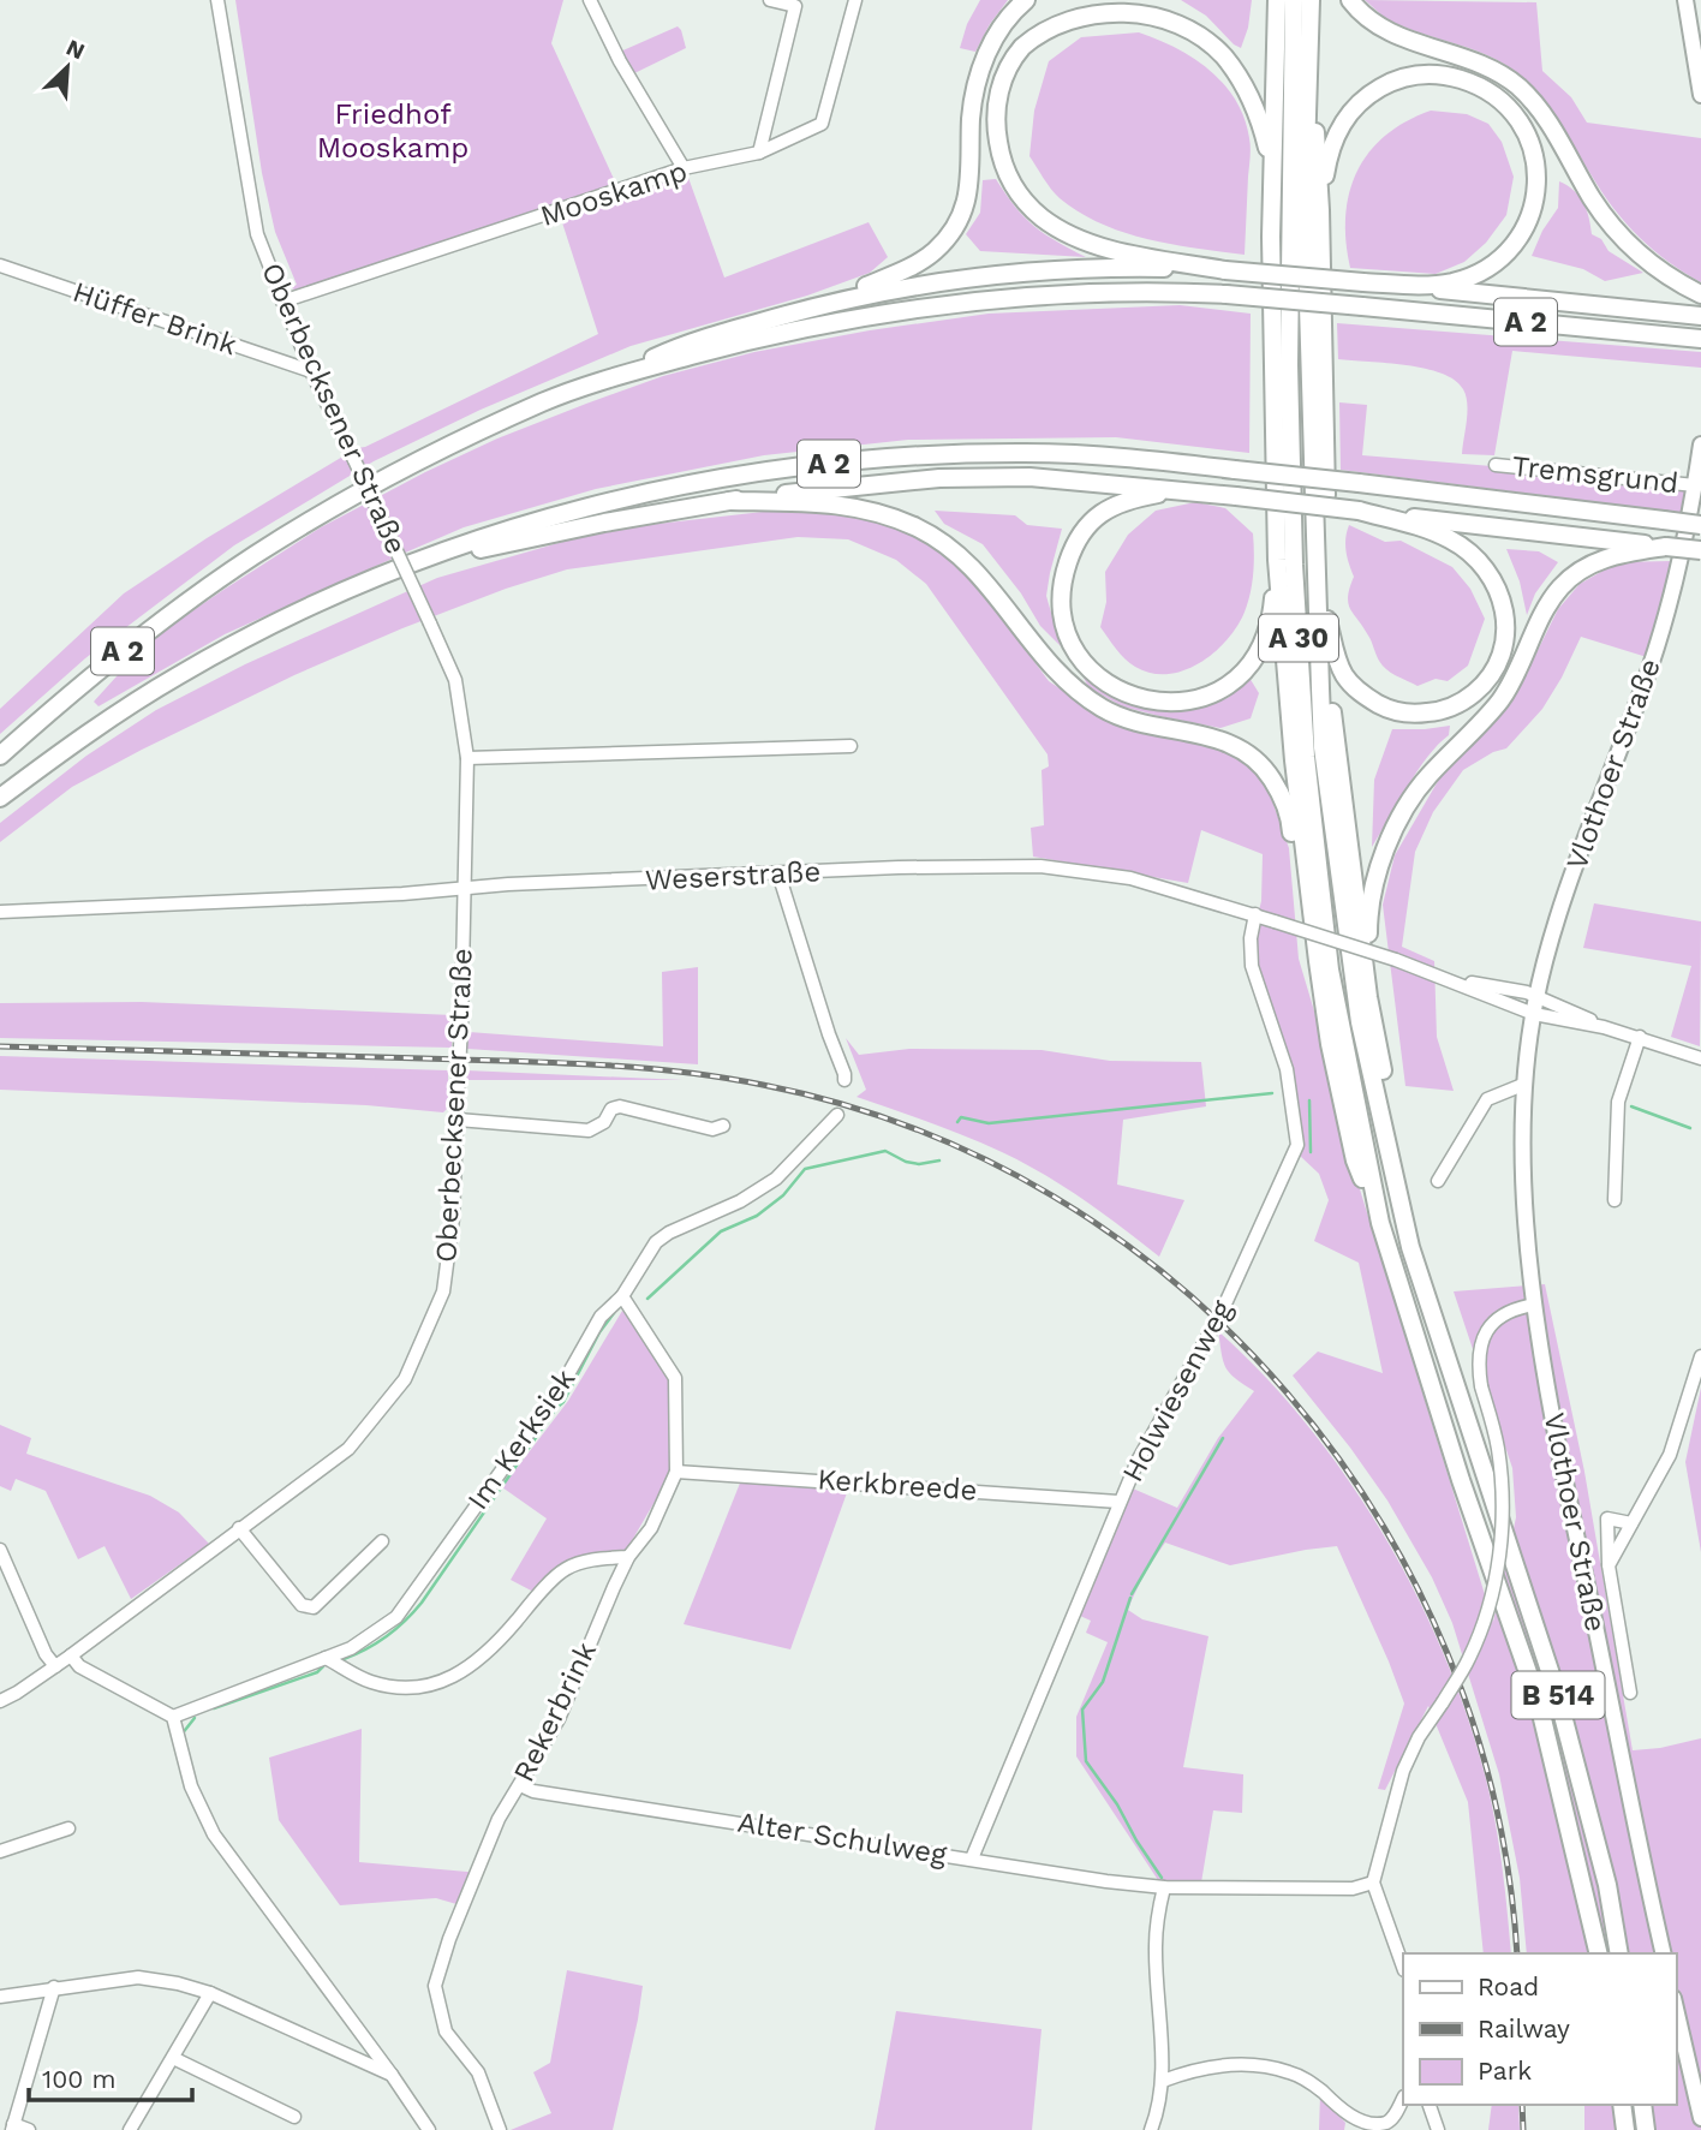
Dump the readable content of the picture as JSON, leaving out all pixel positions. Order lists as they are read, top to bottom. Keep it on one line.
{"streets":{"highway":["A 2","A 30","B 514"],"main road":["Vlothoer Straße"],"street":["Mooskamp","Hüffer Brink","Oberbecksener Straße","Tremsgrund","Weserstraße","Holwiesenweg","Im Kerksiek","Kerkbreede","Rekerbrink","Alter Schulweg"]},"crossings":[["Mooskamp","Oberbecksener Straße"],["Hüffer Brink","Oberbecksener Straße"],["Oberbecksener Straße","Weserstraße"],["Tremsgrund","Vlothoer Straße"],["A 30","B 514"],["Vlothoer Straße","Weserstraße"],["Weserstraße","Holwiesenweg"],["Holwiesenweg","Kerkbreede"],["Holwiesenweg","Alter Schulweg"],["Im Kerksiek","Rekerbrink"],["Kerkbreede","Rekerbrink"],["Rekerbrink","Alter Schulweg"]],"parks":["Friedhof Mooskamp"],"legend":["Road","Railway","Park"],"scale_bar":"100 m","north":"top right"}
